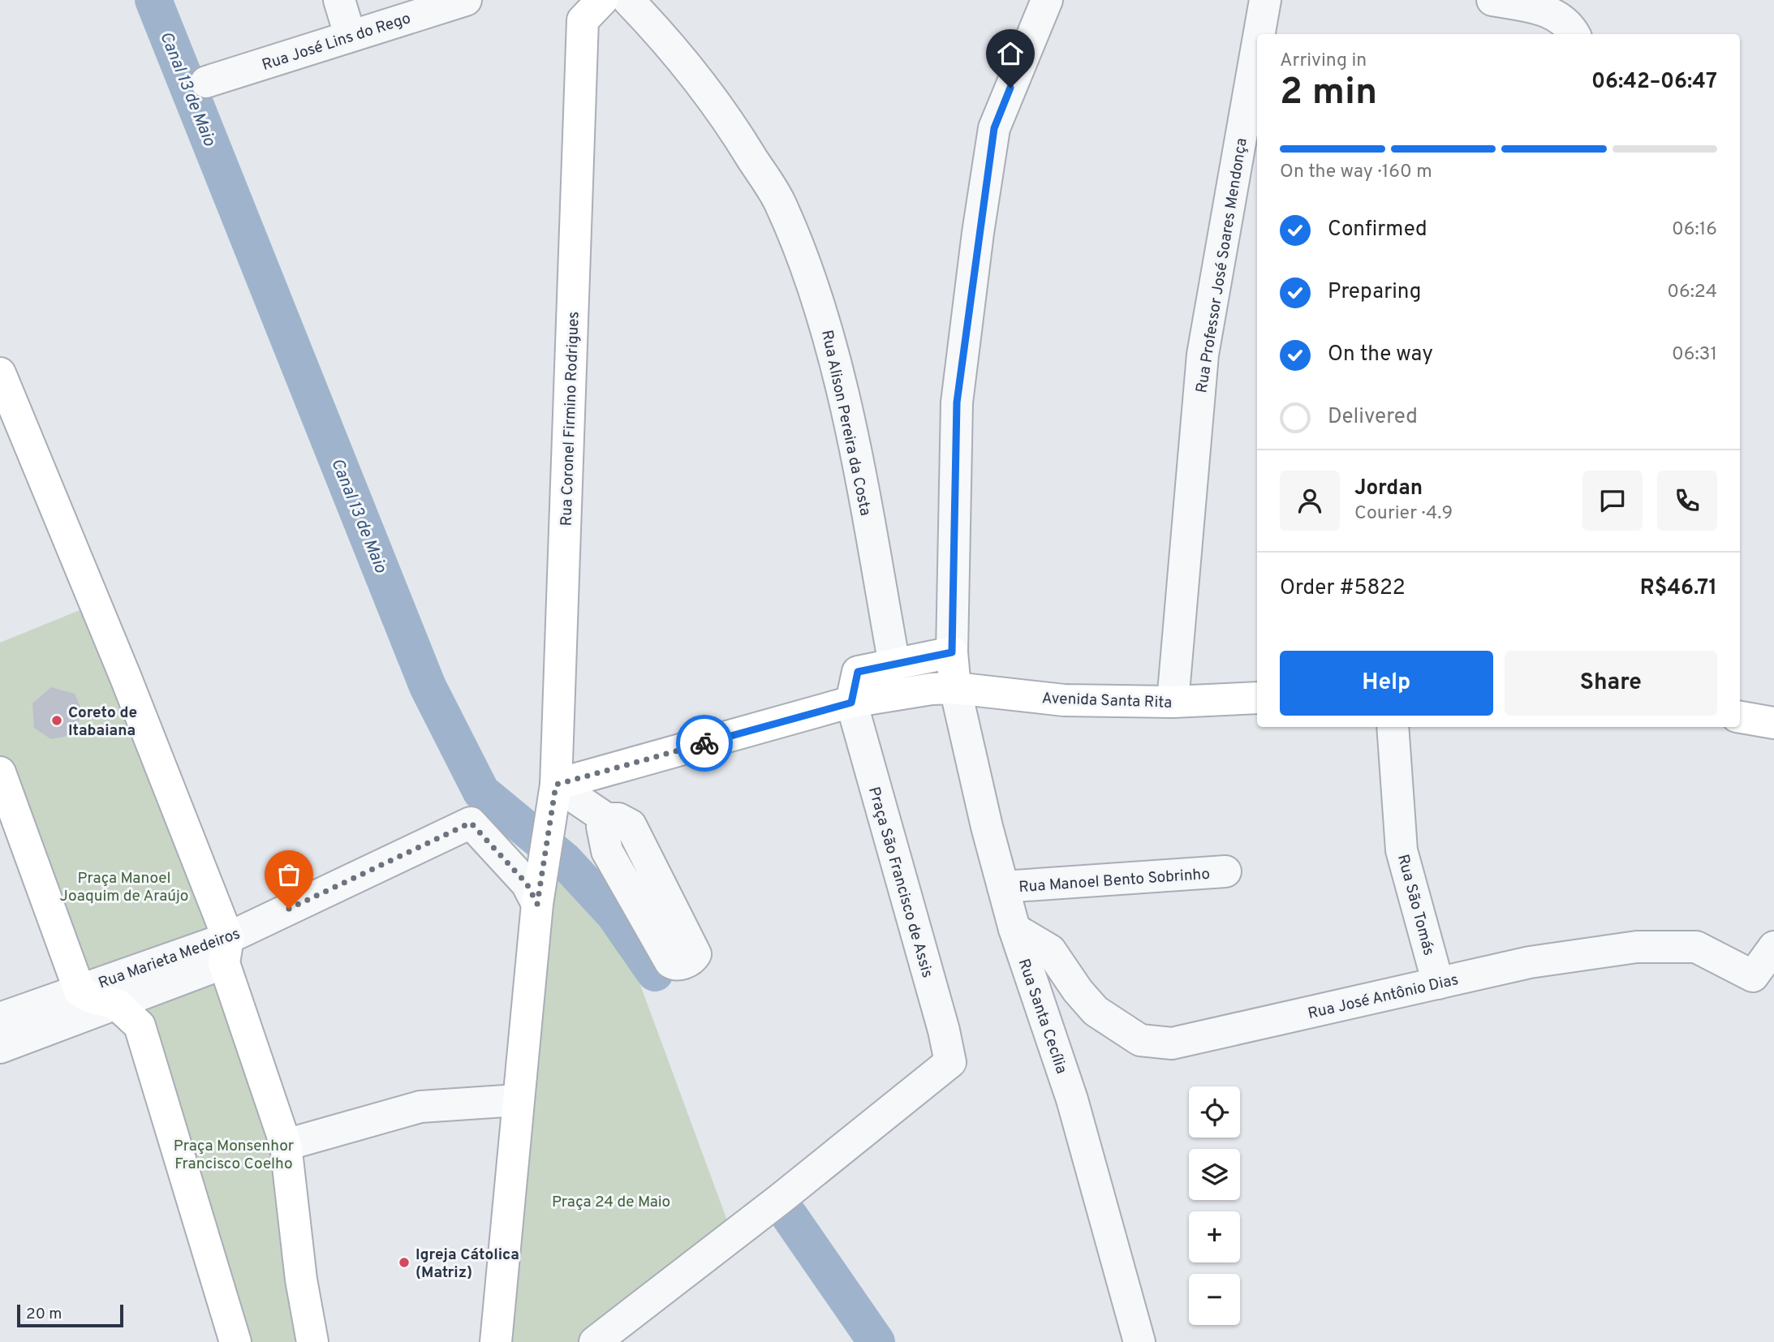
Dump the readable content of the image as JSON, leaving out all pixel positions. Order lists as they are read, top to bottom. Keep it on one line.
{"streets":{"street":["Rua José Lins do Rego","Rua Professor José Soares Mendonça","Rua Coronel Firmino Rodrigues","Rua Alison Pereira da Costa","Avenida Santa Rita","Rua Manoel Bento Sobrinho","Praça São Francisco de Assis","Rua São Tomás","Rua Marieta Medeiros","Rua José Antônio Dias","Rua Santa Cecília"]},"crossings":[["Rua Professor José Soares Mendonça","Avenida Santa Rita"],["Rua Coronel Firmino Rodrigues","Avenida Santa Rita"],["Rua Coronel Firmino Rodrigues","Rua Marieta Medeiros"],["Avenida Santa Rita","Praça São Francisco de Assis"],["Avenida Santa Rita","Rua Santa Cecília"],["Rua Manoel Bento Sobrinho","Rua Santa Cecília"],["Rua São Tomás","Rua José Antônio Dias"],["Rua José Antônio Dias","Rua Santa Cecília"]],"water":["Canal 13 de Maio"],"parks":["Praça Manoel Joaquim de Araújo","Praça Monsenhor Francisco Coelho","Praça 24 de Maio"],"places":["Coreto de Itabaiana","Igreja Cátolica (Matriz)"],"scale_bar":"20 m","page":{"heading":["2 min","Arriving in","06:42–06:47"],"panel":["Jordan","Courier · 4.9","Order #5822","R$46.71"],"bar":"On the way · 160 m","list":[["Confirmed","06:16"],["Preparing","06:24"],["On the way","06:31"],"Delivered"],"buttons":["Help","Share"],"map_buttons":["+","−"],"scale":"20 m"}}
